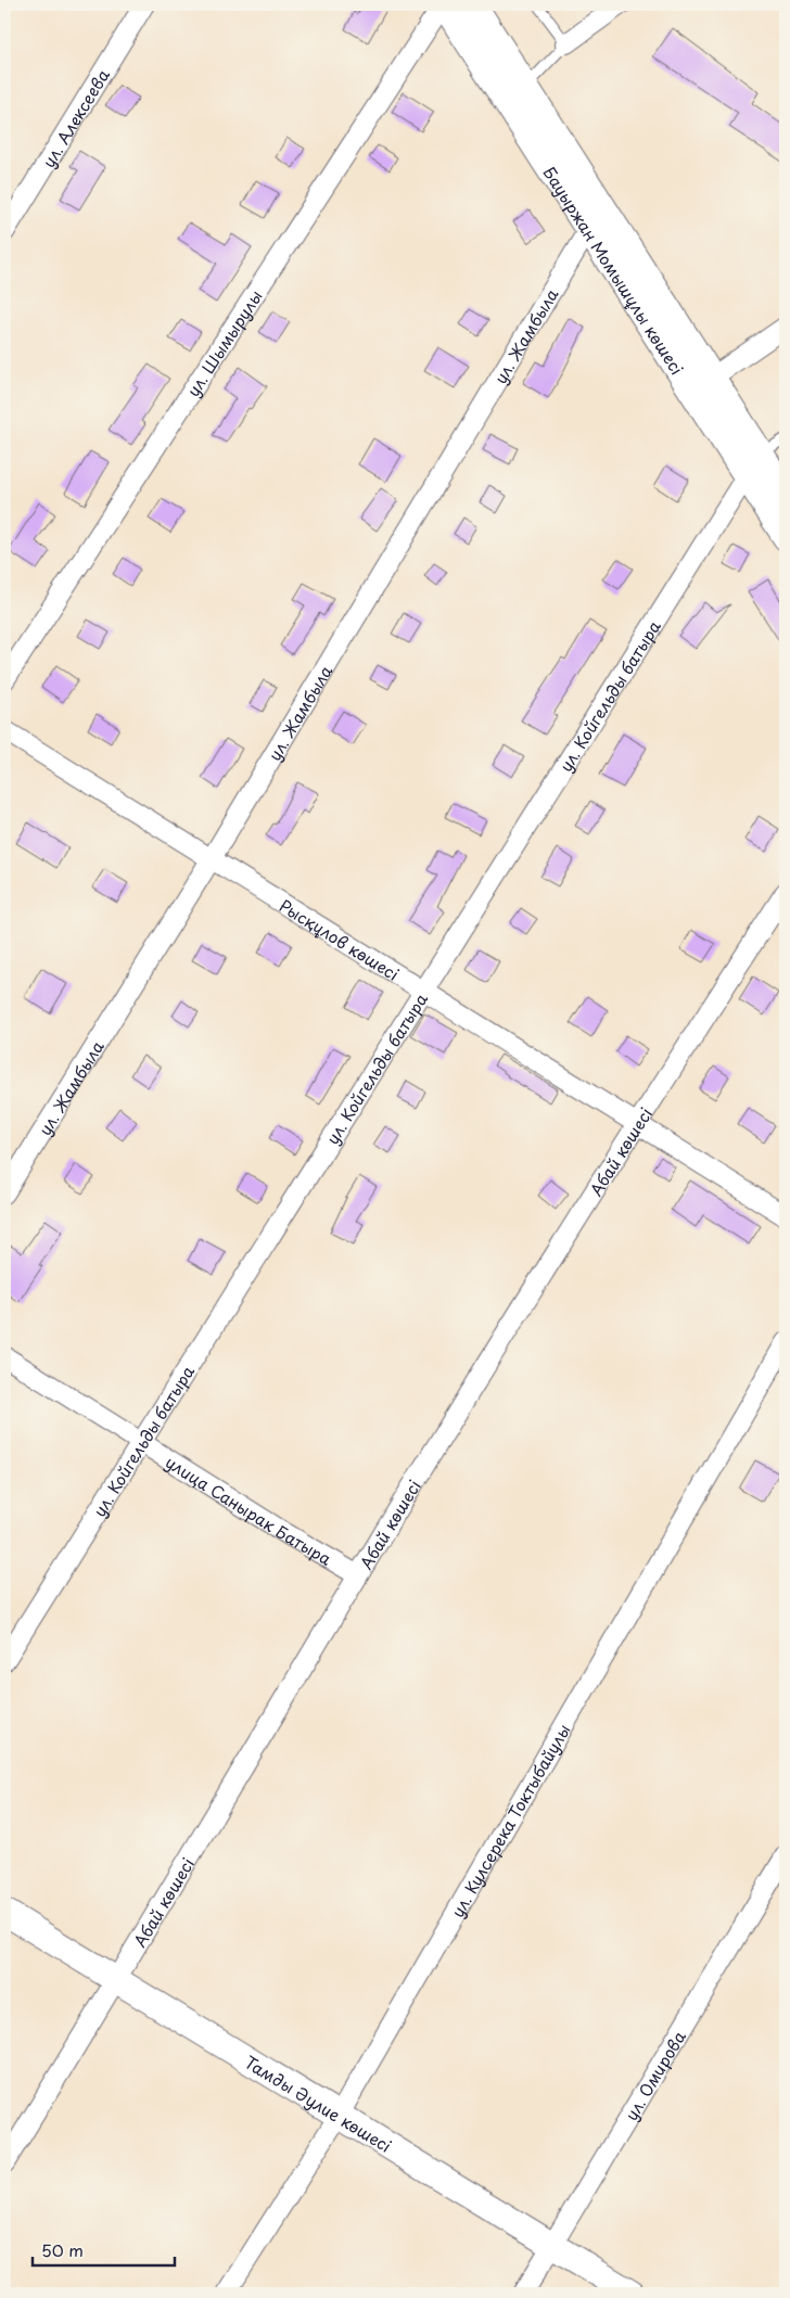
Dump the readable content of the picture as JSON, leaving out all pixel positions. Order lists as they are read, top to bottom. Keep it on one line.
{"streets":{"street":["ул. Алексеева","Бауыржан Момышұлы көшесі","ул. Жамбыла","ул. Шымырулы","ул. Койгельды батыра","Рысқұлов көшесі","Абай көшесі","улица Санырак Батыра","ул. Кулсерека Токтыбайулы","ул. Омирова","Тамды Әулие көшесі"]},"crossings":[["Бауыржан Момышұлы көшесі","ул. Жамбыла"],["Бауыржан Момышұлы көшесі","ул. Шымырулы"],["Бауыржан Момышұлы көшесі","ул. Койгельды батыра"],["ул. Жамбыла","Рысқұлов көшесі"],["ул. Койгельды батыра","Рысқұлов көшесі"],["ул. Койгельды батыра","улица Санырак Батыра"],["Рысқұлов көшесі","Абай көшесі"],["Абай көшесі","улица Санырак Батыра"],["Абай көшесі","Тамды Әулие көшесі"],["ул. Кулсерека Токтыбайулы","Тамды Әулие көшесі"],["ул. Омирова","Тамды Әулие көшесі"]],"scale_bar":"50 m"}
